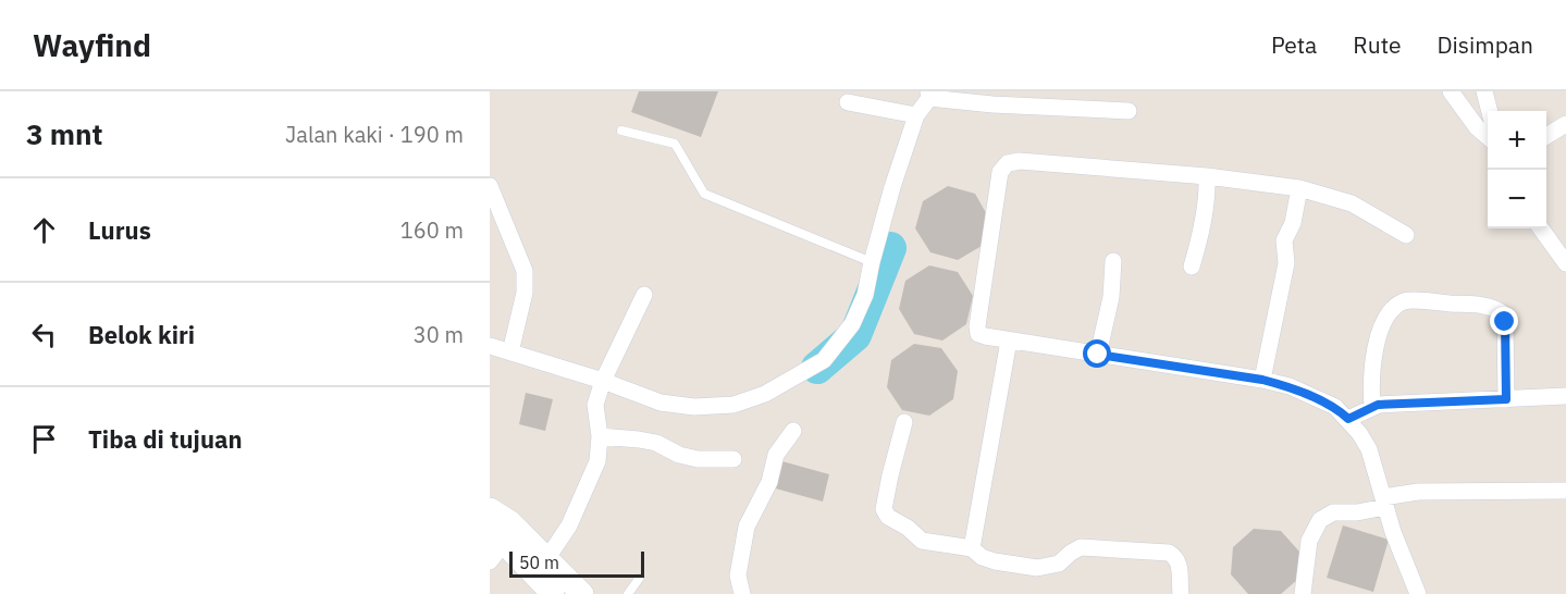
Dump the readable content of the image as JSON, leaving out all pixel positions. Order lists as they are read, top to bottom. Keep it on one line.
{"scale_bar":"50 m","page":{"header":"Wayfind","nav":["Peta","Rute","Disimpan"],"heading":["3 mnt","Jalan kaki · 190 m"],"map_buttons":["+","−"],"list":[["Lurus","160 m"],["Belok kiri","30 m"],"Tiba di tujuan"],"scale":"50 m"}}
